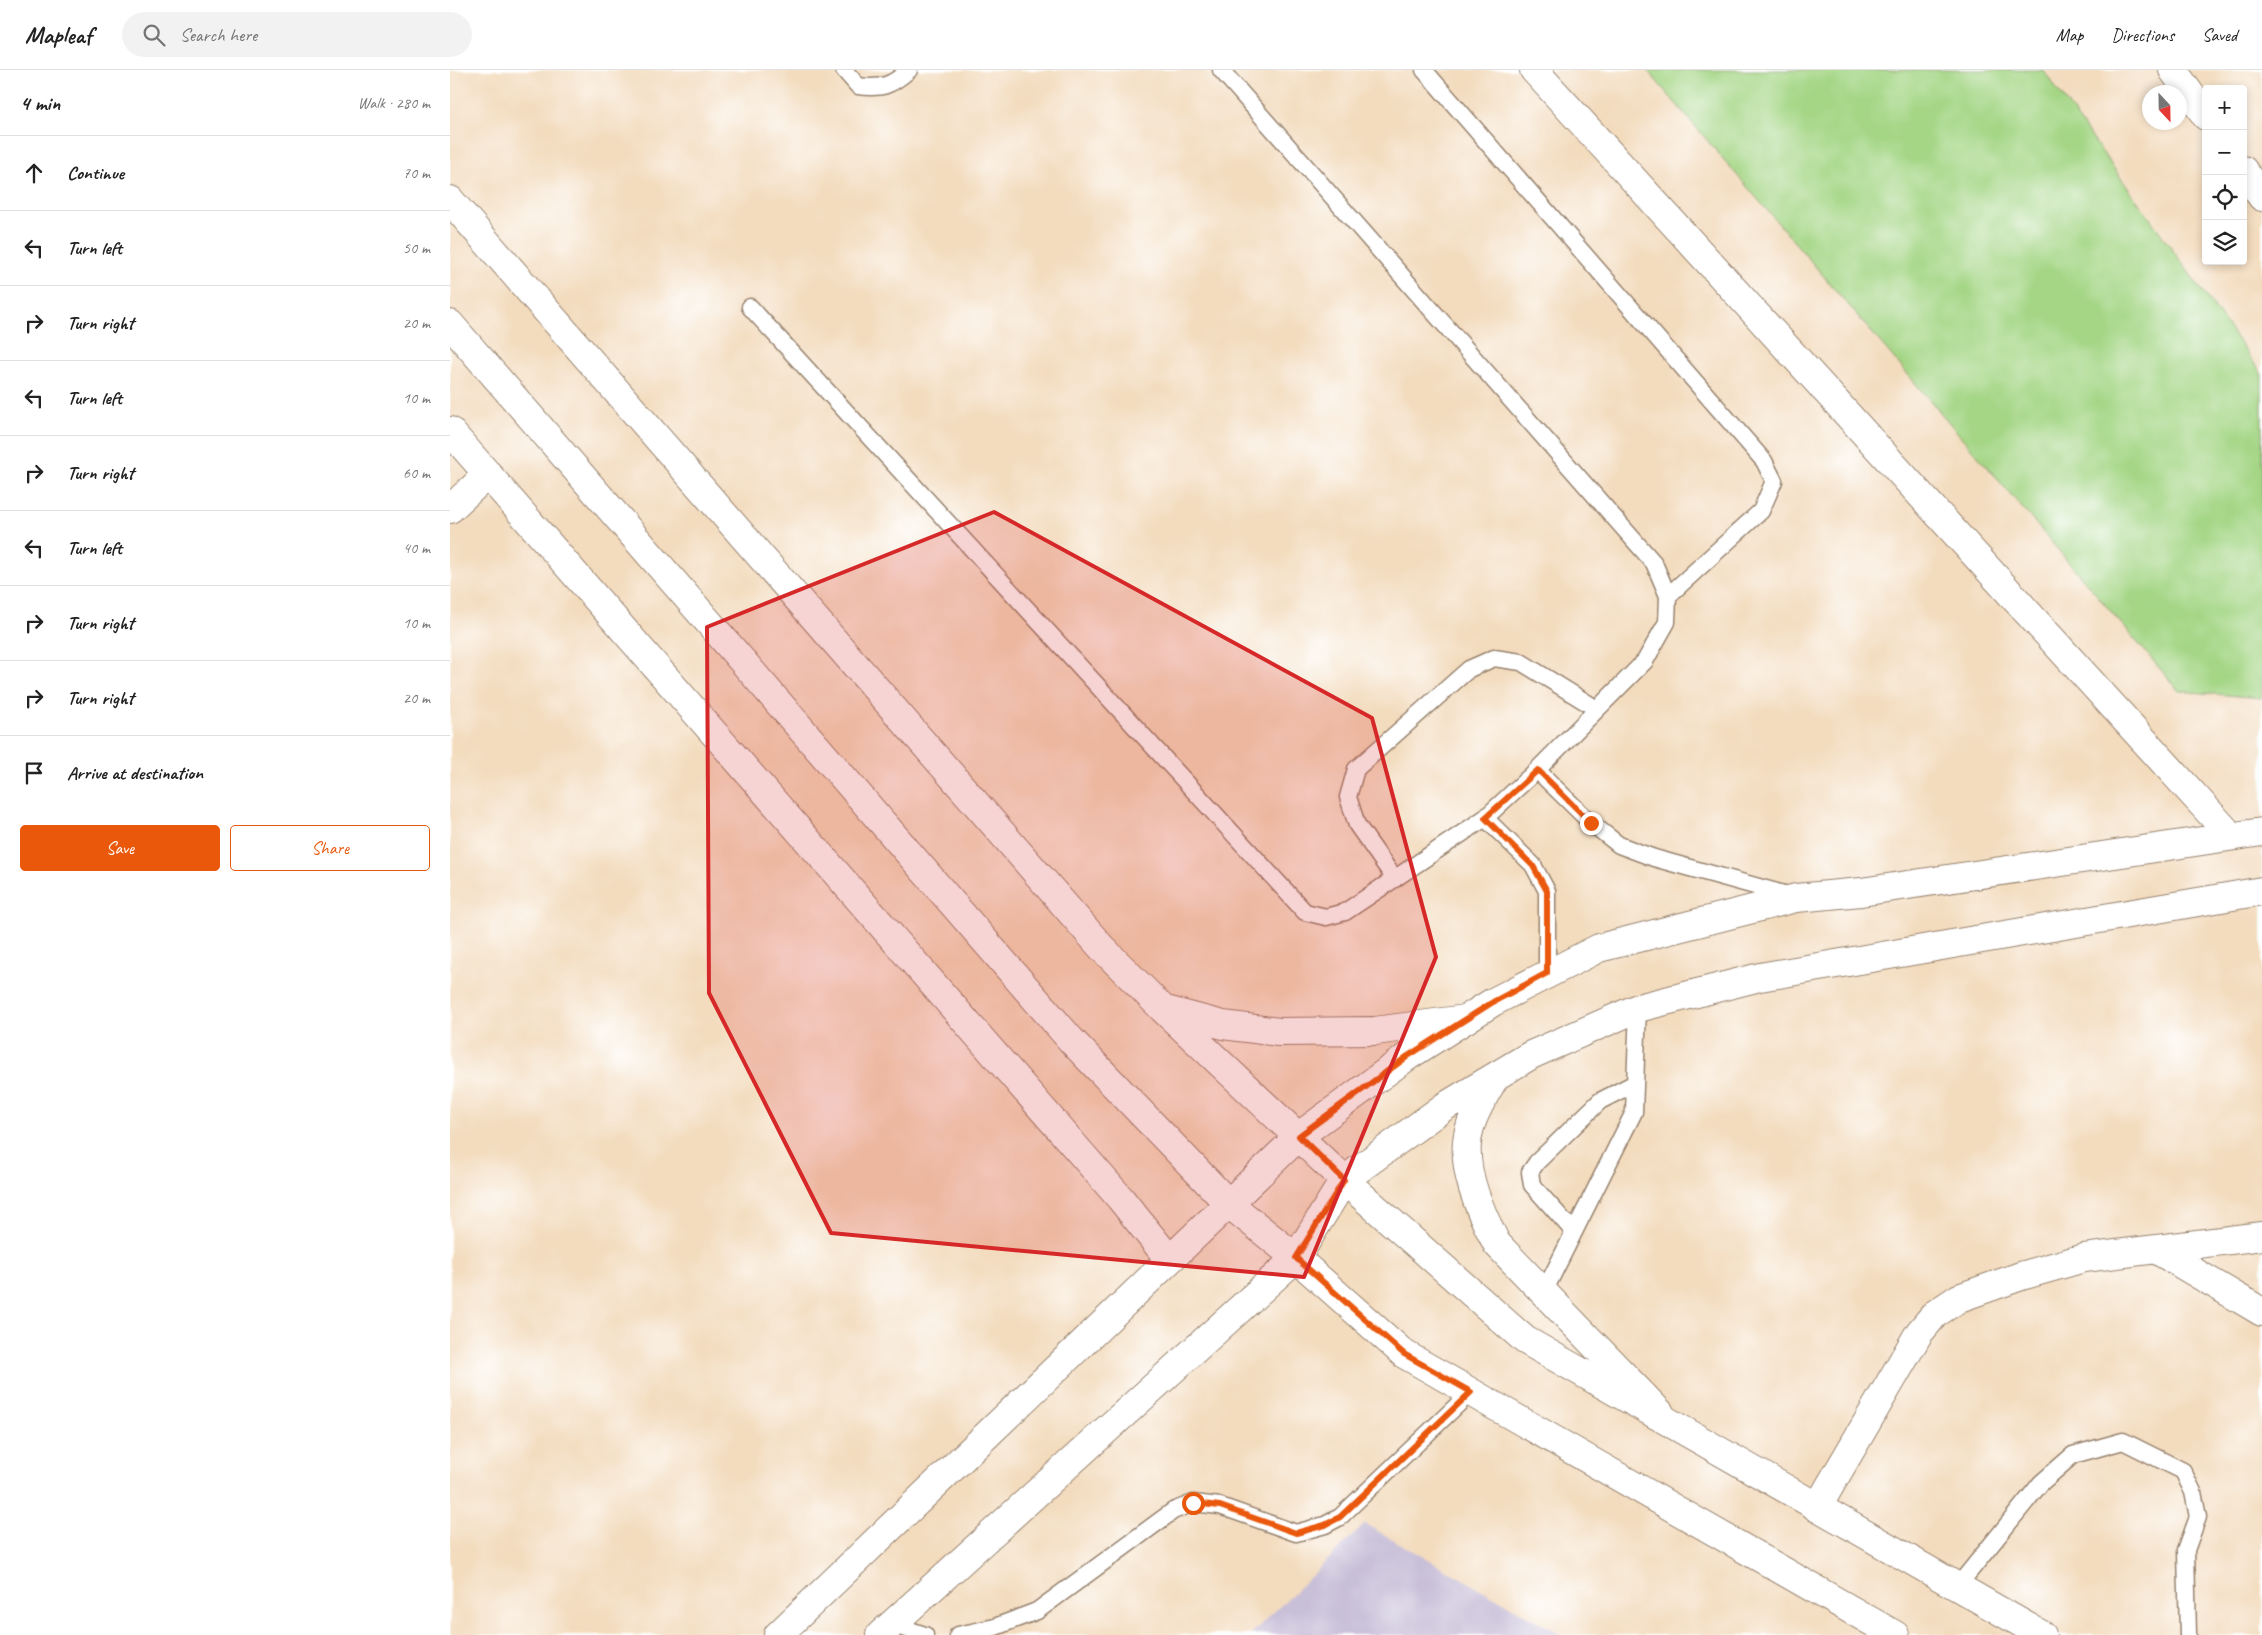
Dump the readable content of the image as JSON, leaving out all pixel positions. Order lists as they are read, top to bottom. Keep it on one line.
{"north":"bottom","page":{"header":"Mapleaf","search":"Search here","nav":["Map","Directions","Saved"],"heading":["4 min","Walk · 280 m"],"map_buttons":["+","−"],"list":[["Continue","70 m"],["Turn left","50 m"],["Turn right","20 m"],["Turn left","10 m"],["Turn right","60 m"],["Turn left","40 m"],["Turn right","10 m"],["Turn right","20 m"],"Arrive at destination"],"buttons":["Save","Share"]}}
